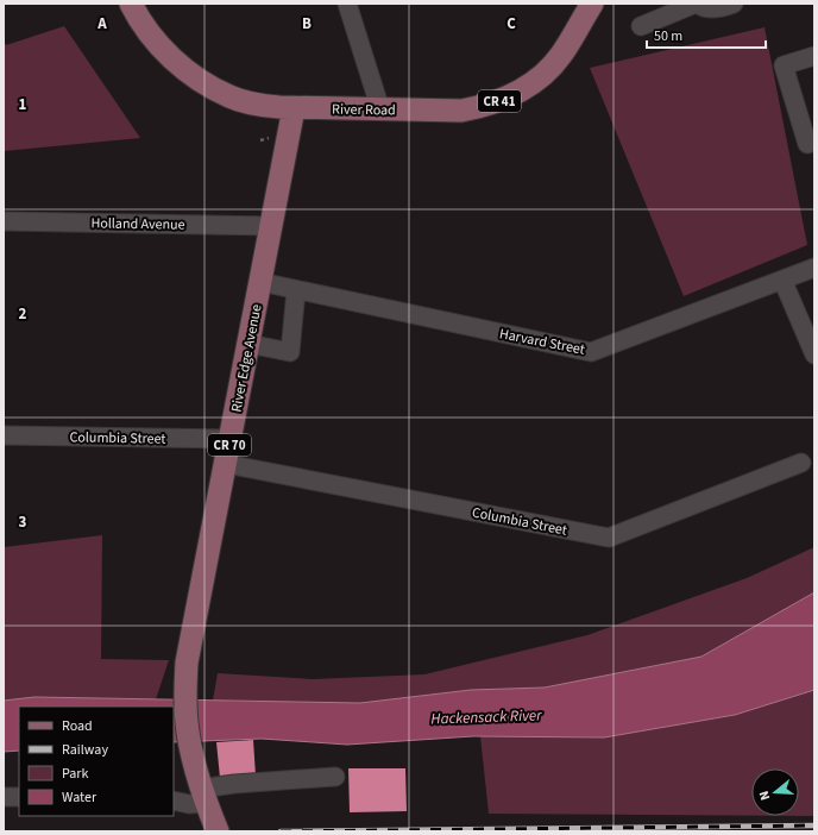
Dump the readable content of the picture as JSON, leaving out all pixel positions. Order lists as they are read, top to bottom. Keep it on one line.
{"streets":{"main road":["CR 41","River Road","River Edge Avenue","CR 70"],"street":["Holland Avenue","Harvard Street","Columbia Street"]},"crossings":[["River Road","River Edge Avenue"],["Holland Avenue","River Edge Avenue"],["Harvard Street","River Edge Avenue"],["River Edge Avenue","Columbia Street"],["River Edge Avenue","CR 70"]],"water":["Hackensack River"],"legend":["Road","Railway","Park","Water"],"scale_bar":"50 m","north":"left","grid":{"columns":["A","B","C"],"rows":["1","2","3"]}}
